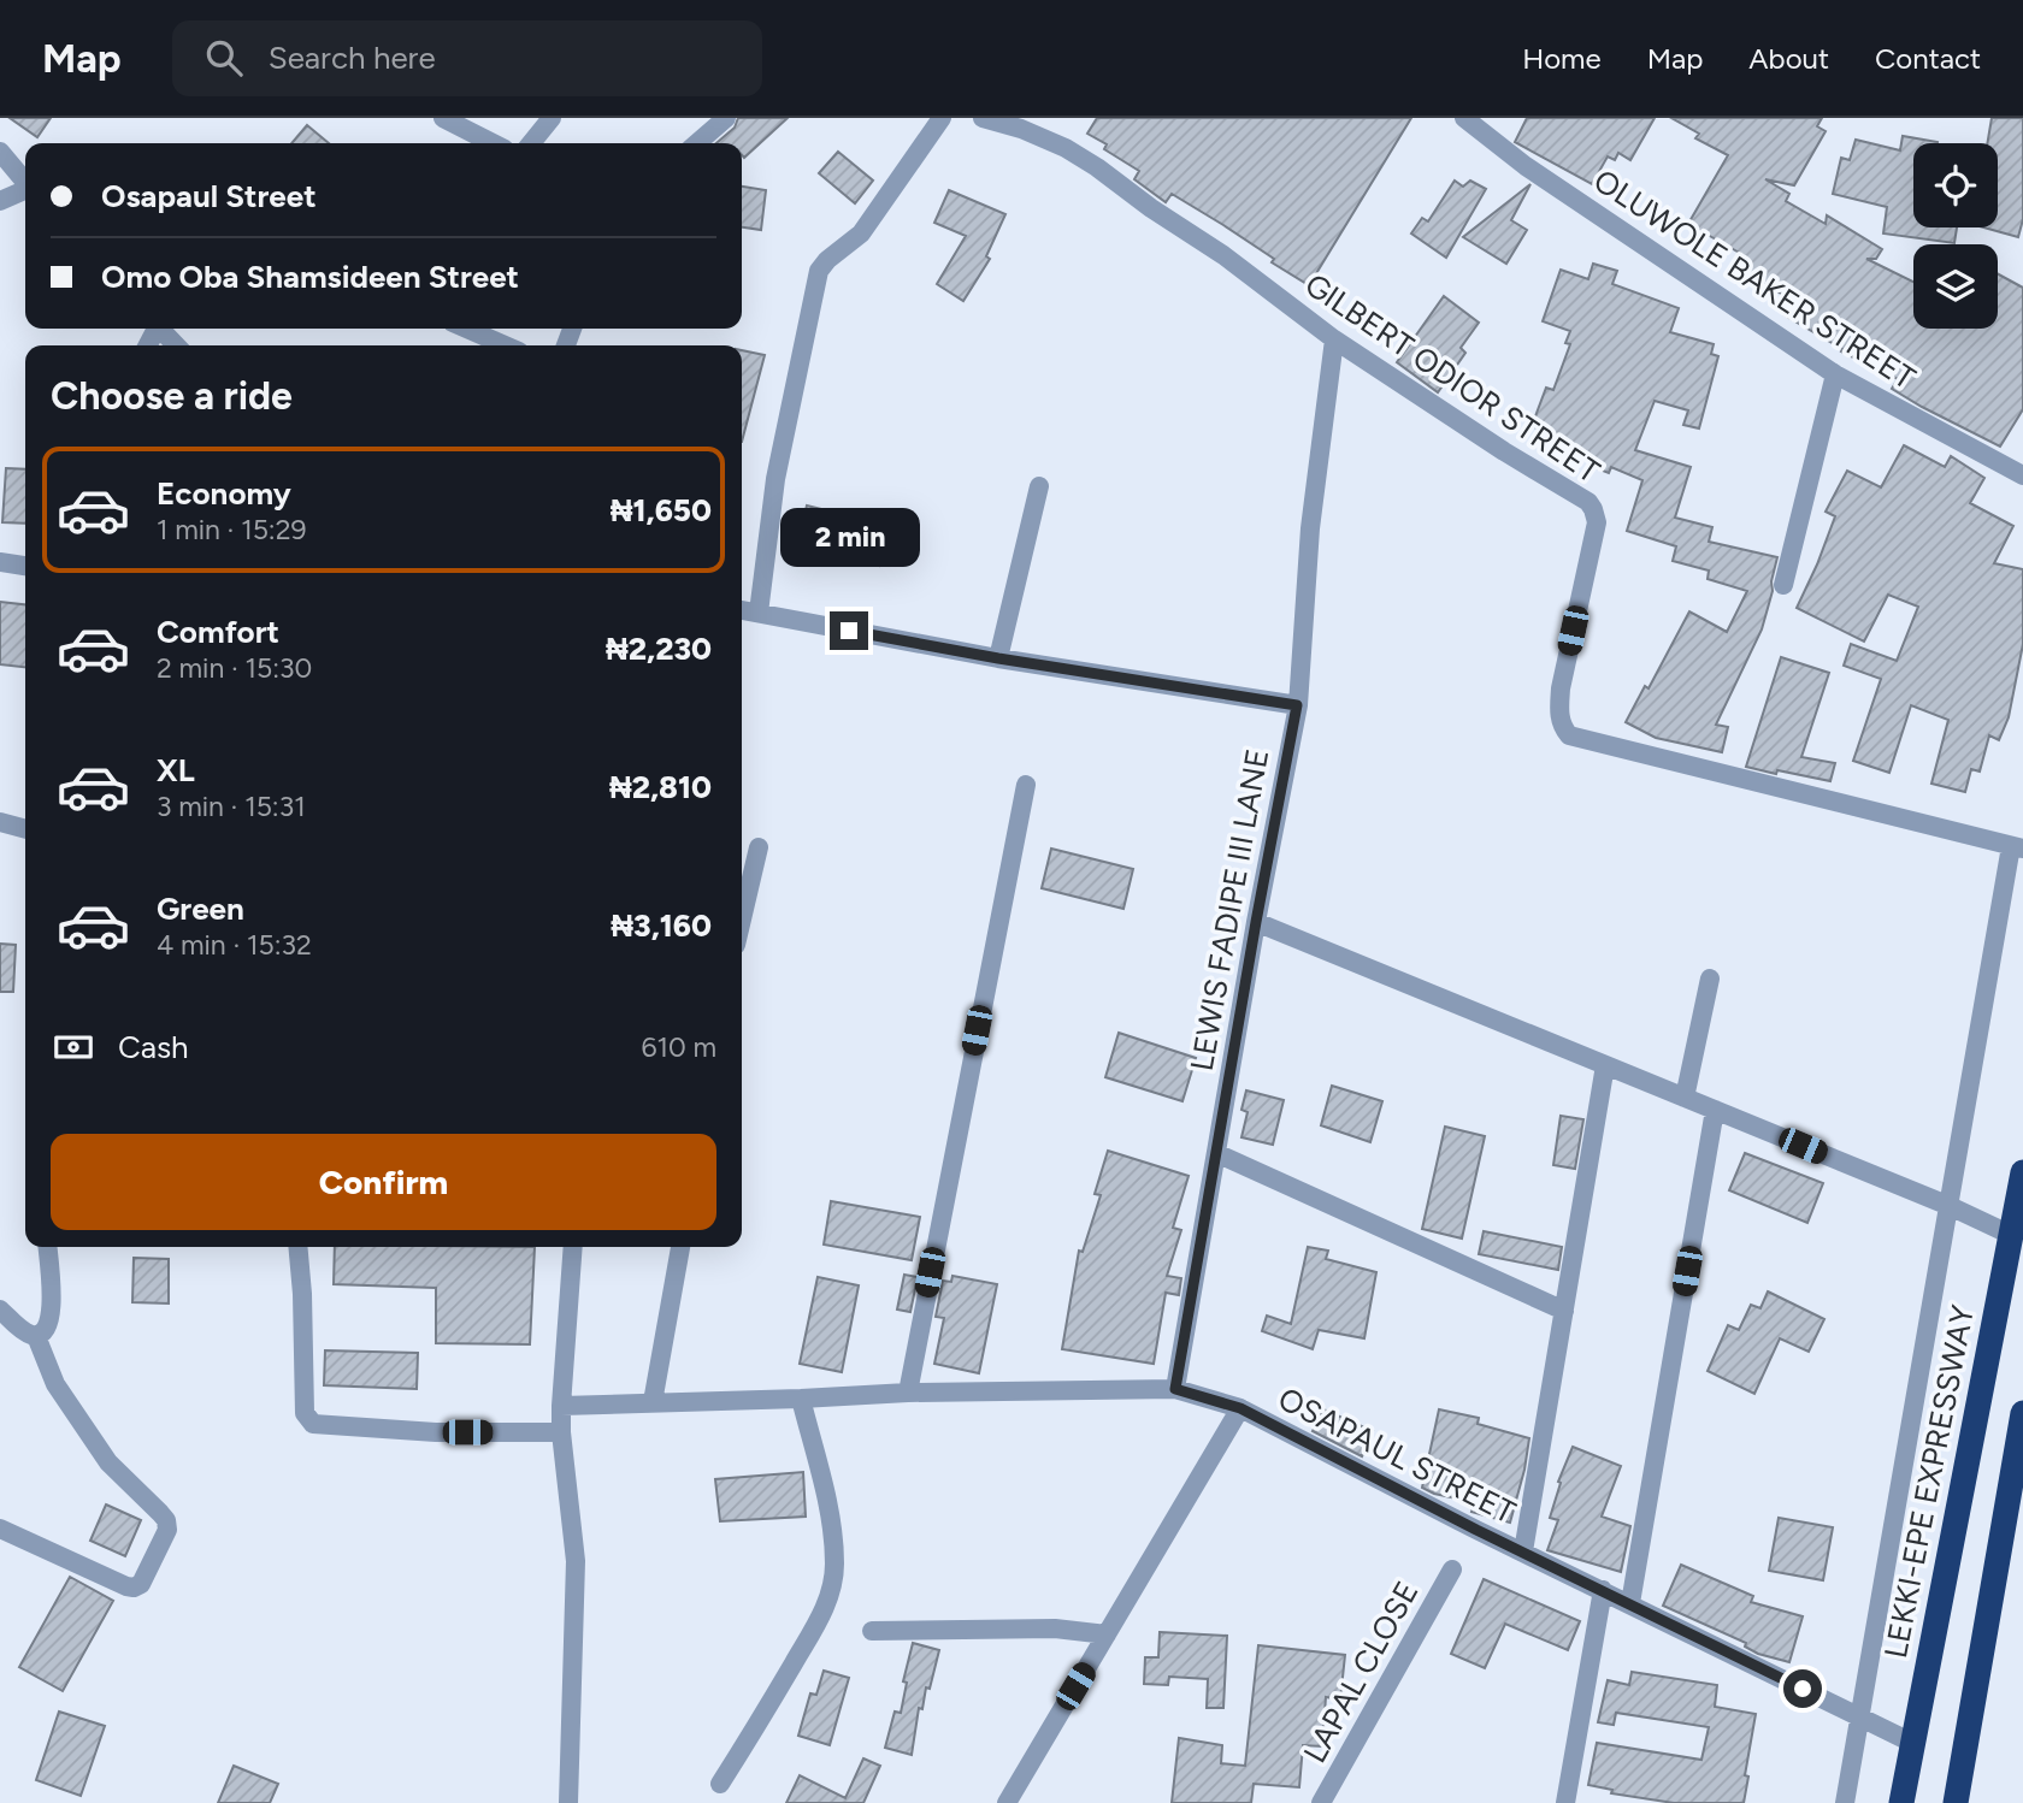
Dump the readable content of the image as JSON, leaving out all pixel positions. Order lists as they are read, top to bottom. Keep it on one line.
{"streets":{"highway":["LEKKI-EPE EXPRESSWAY"],"street":["OLUWOLE BAKER STREET","GILBERT ODIOR STREET","LEWIS FADIPE III LANE","OSAPAUL STREET","LAPAL CLOSE"]},"crossings":[["GILBERT ODIOR STREET","LEWIS FADIPE III LANE"],["LEWIS FADIPE III LANE","OSAPAUL STREET"],["OSAPAUL STREET","LEKKI-EPE EXPRESSWAY"]],"page":{"header":"Map","search":"Search here","nav":["Home","Map","About","Contact"],"banner":["Osapaul Street","Omo Oba Shamsideen Street"],"heading":"Choose a ride","list":[{"name":"Economy","note":"1 min · 15:29","value":"₦1,650"},{"name":"Comfort","note":"2 min · 15:30","value":"₦2,230"},{"name":"XL","note":"3 min · 15:31","value":"₦2,810"},{"name":"Green","note":"4 min · 15:32","value":"₦3,160"}],"bubble":"2 min","pay":["Cash","610 m"],"buttons":"Confirm"}}
